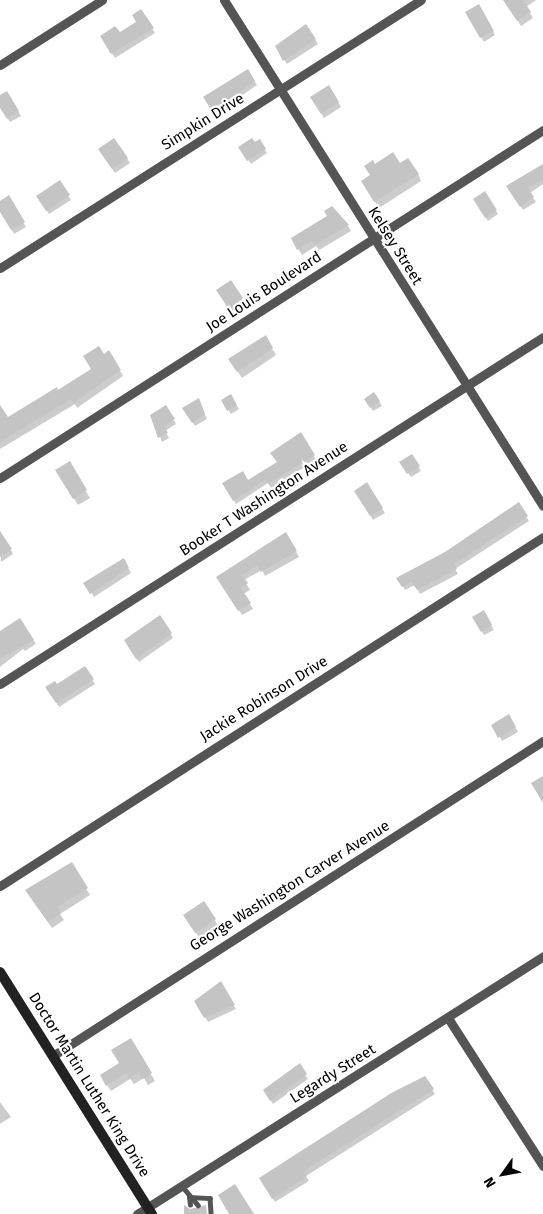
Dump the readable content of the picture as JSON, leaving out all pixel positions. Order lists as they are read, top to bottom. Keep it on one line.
{"streets":{"main road":["Doctor Martin Luther King Drive"],"street":["Simpkin Drive","Kelsey Street","Joe Louis Boulevard","Booker T Washington Avenue","Jackie Robinson Drive","George Washington Carver Avenue","Legardy Street"]},"crossings":[["Simpkin Drive","Kelsey Street"],["Kelsey Street","Joe Louis Boulevard"],["Kelsey Street","Booker T Washington Avenue"],["George Washington Carver Avenue","Doctor Martin Luther King Drive"],["Legardy Street","Doctor Martin Luther King Drive"]],"north":"bottom left"}
